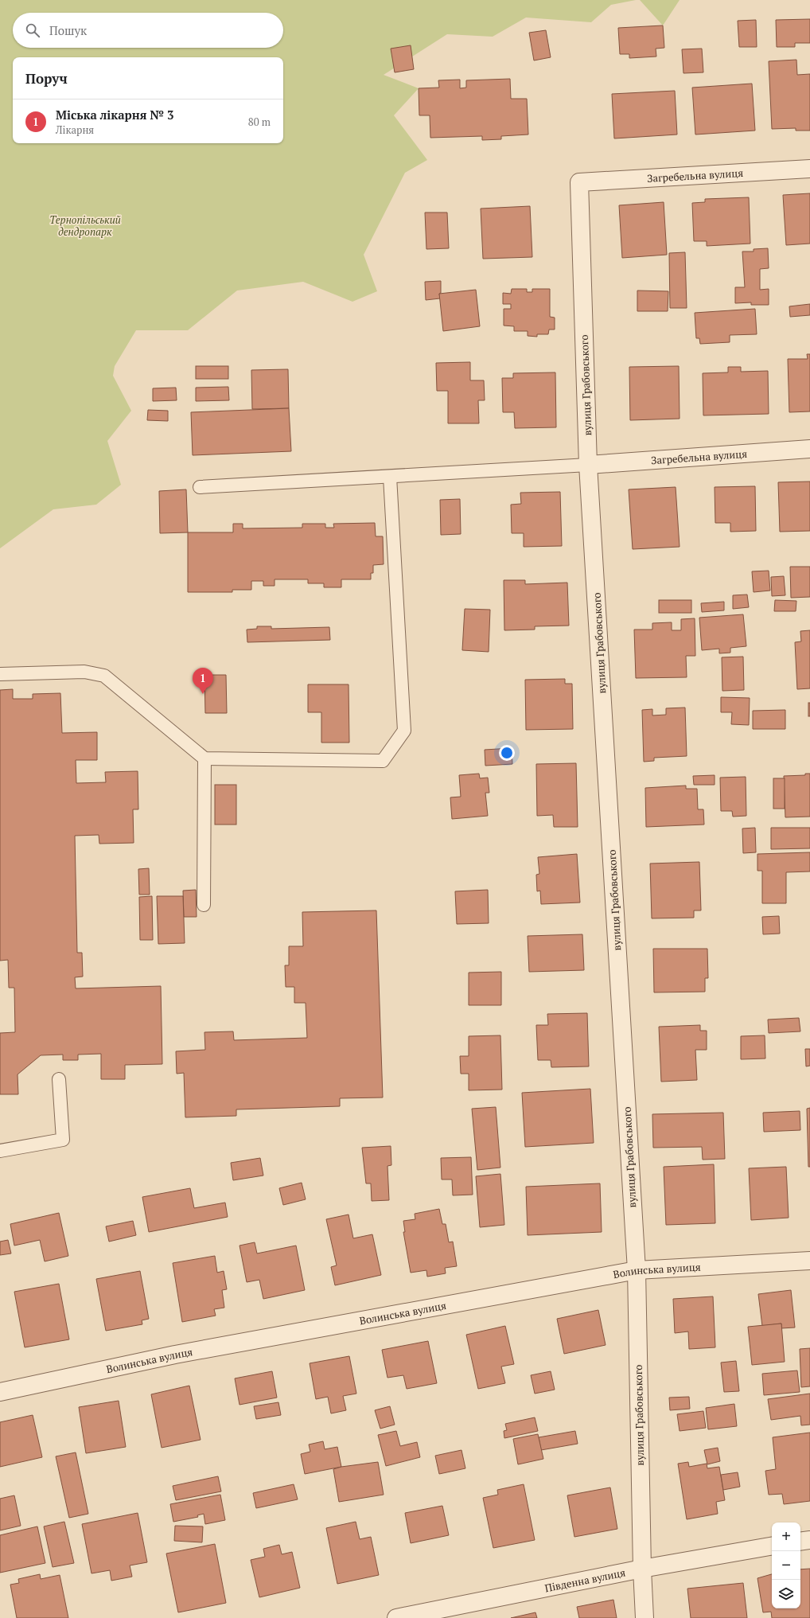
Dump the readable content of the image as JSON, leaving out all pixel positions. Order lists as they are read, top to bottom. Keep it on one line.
{"streets":{"street":["Загребельна вулиця","вулиця Грабовського","Волинська вулиця","Південна вулиця"]},"crossings":[["Загребельна вулиця","вулиця Грабовського"],["вулиця Грабовського","Волинська вулиця"],["вулиця Грабовського","Південна вулиця"]],"parks":["Тернопільський дендропарк"],"page":{"search":"Пошук","heading":"Поруч","list":[{"mark":"1","name":"Міська лікарня № 3","note":"Лікарня","value":"80 m"}],"pins":"1","map_buttons":["+","−"]}}
